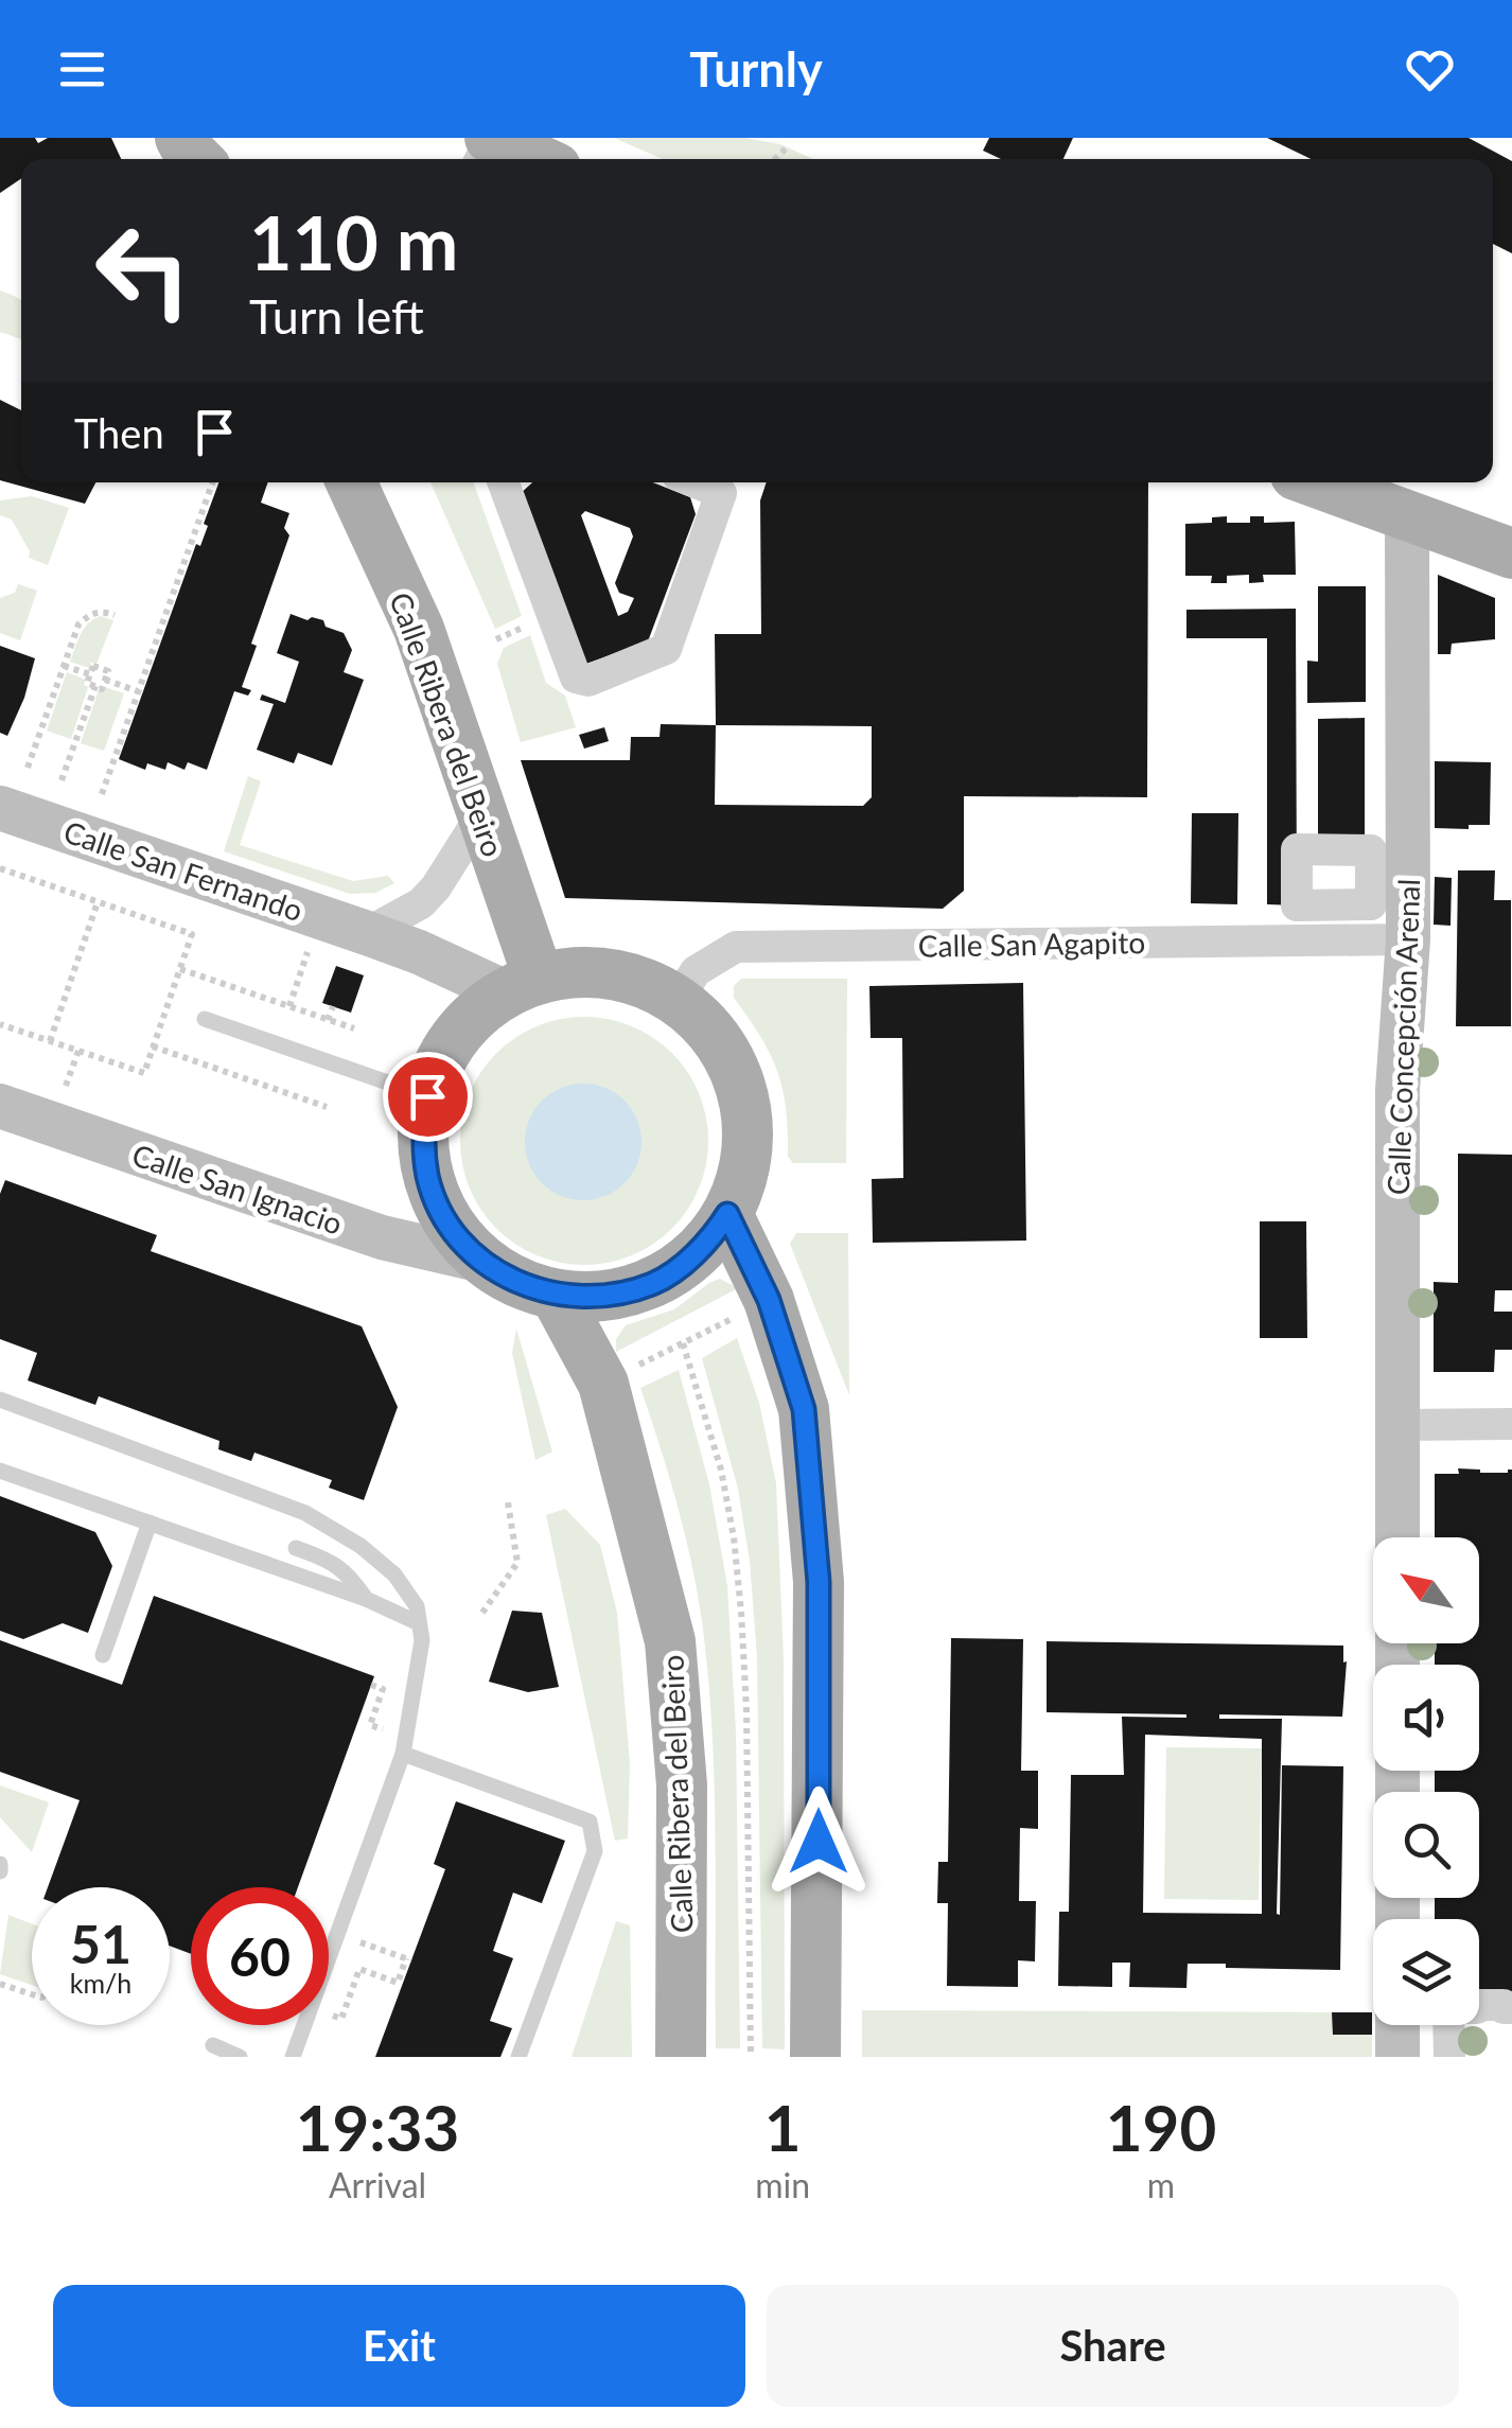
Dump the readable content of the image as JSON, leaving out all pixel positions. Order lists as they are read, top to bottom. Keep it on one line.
{"streets":{"main road":["Calle Ribera del Beiro"],"street":["Calle San Fernando","Calle San Agapito","Calle Concepción Arenal","Calle San Ignacio"]},"crossings":[["Calle Ribera del Beiro","Calle San Fernando"],["Calle Ribera del Beiro","Calle San Agapito"],["Calle Ribera del Beiro","Calle San Ignacio"],["Calle San Fernando","Calle San Agapito"],["Calle San Fernando","Calle San Ignacio"],["Calle San Agapito","Calle Concepción Arenal"],["Calle San Agapito","Calle San Ignacio"]],"north":"top left","page":{"header":"Turnly","turn":["110 m","Turn left"],"then":"Then","speed":"51 km/h","limit":"60","eta":["19:33","Arrival","1","min","190","m"],"buttons":["Exit","Share"]}}
